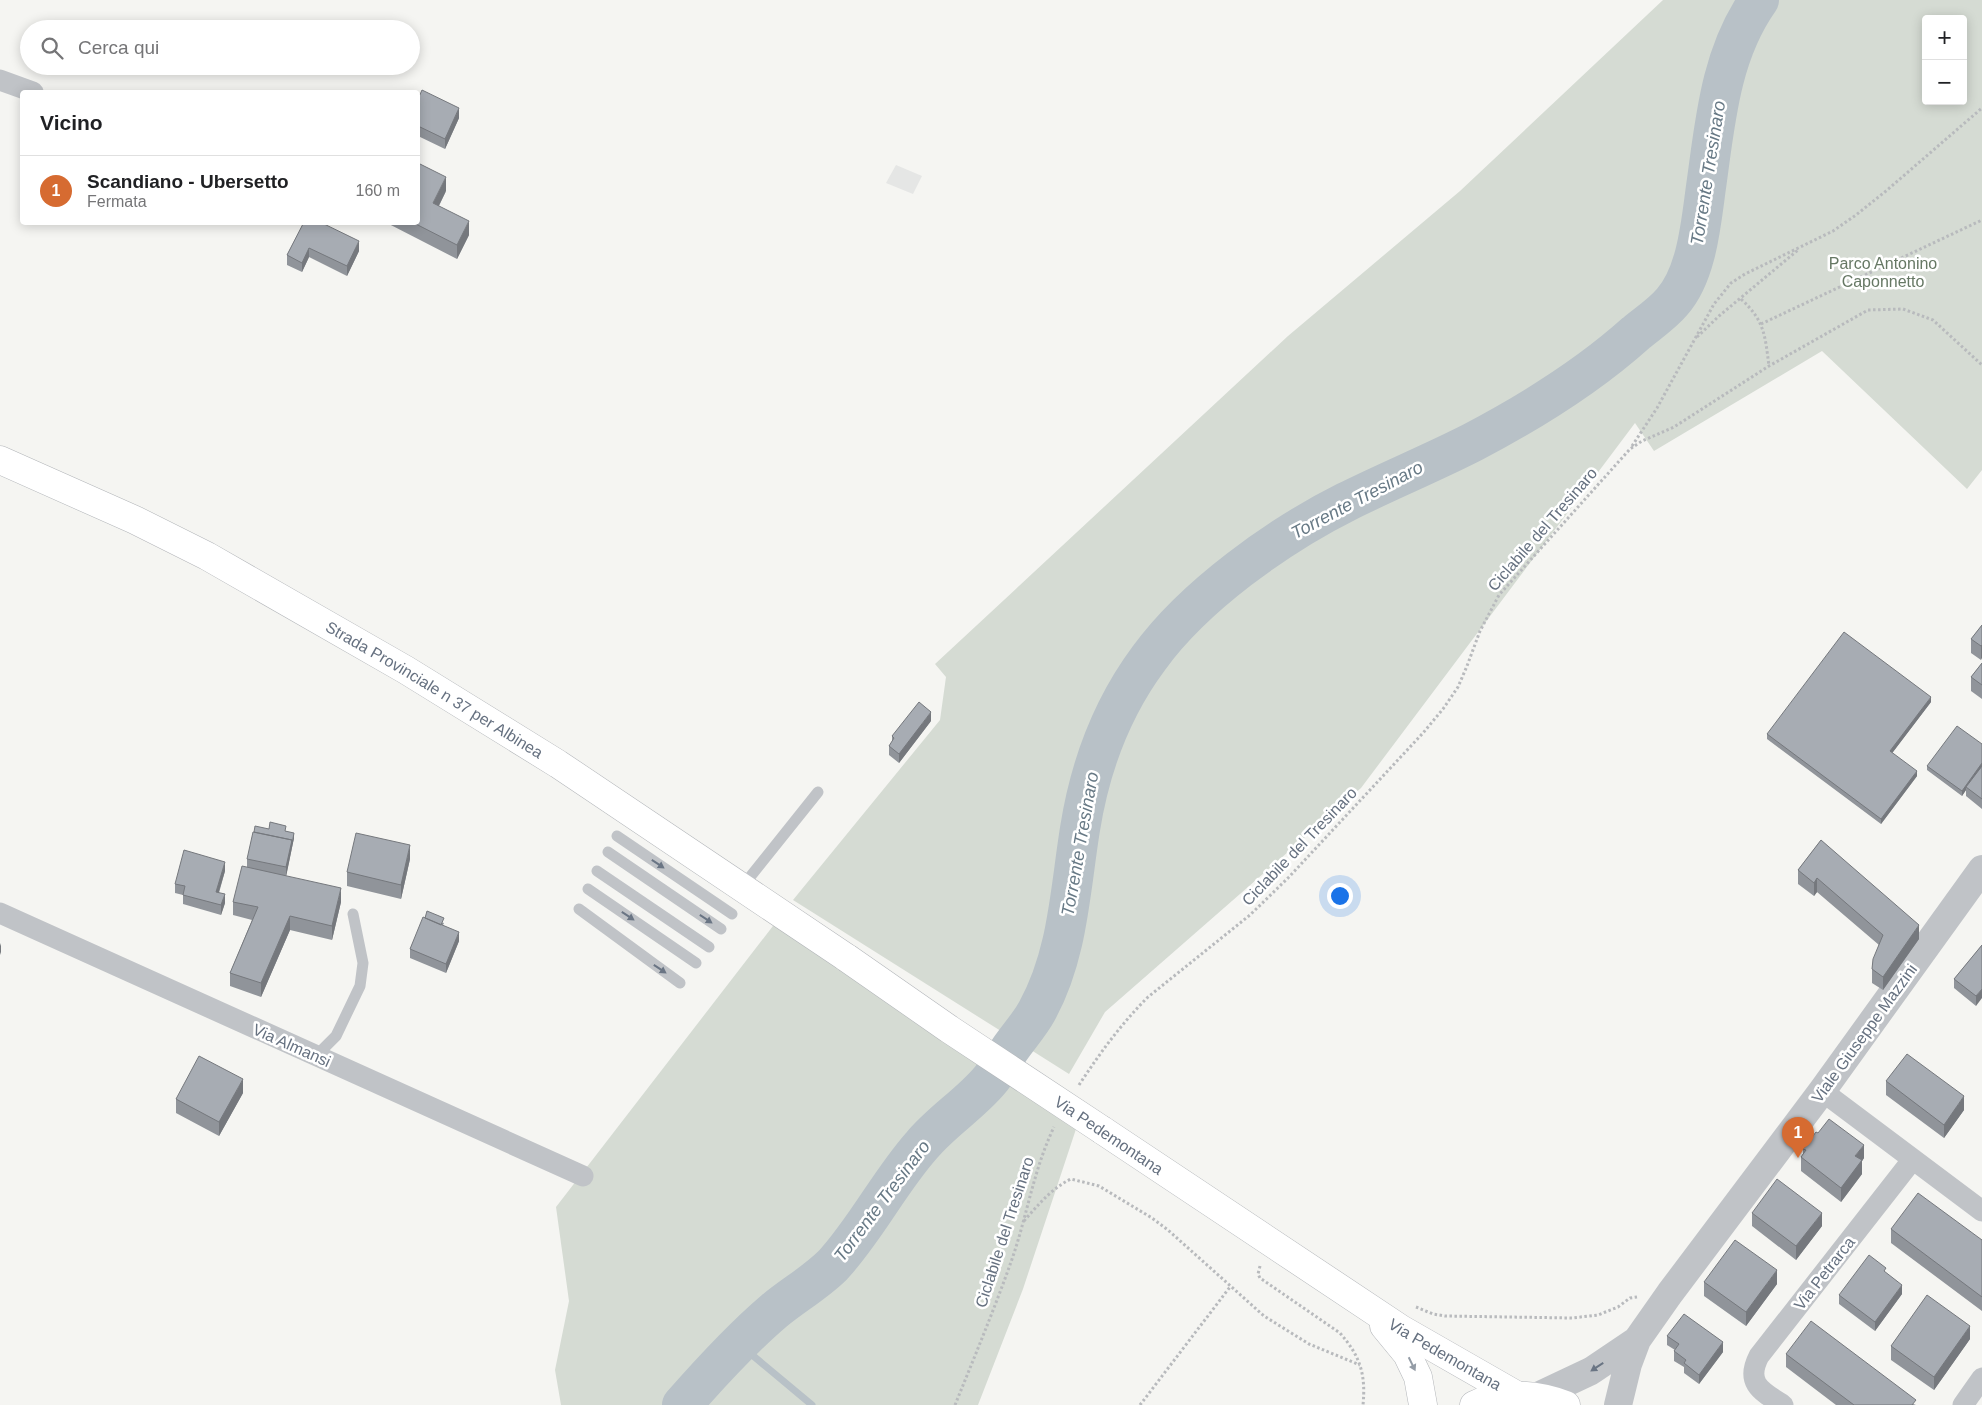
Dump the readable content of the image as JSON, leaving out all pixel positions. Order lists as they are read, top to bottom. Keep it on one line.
{"streets":{"main road":["Strada Provinciale n 37 per Albinea","Via Pedemontana"],"street":["Viale Giuseppe Mazzini","Via Almansi","Via Petrarca"],"path":["Ciclabile del Tresinaro"]},"crossings":[["Strada Provinciale n 37 per Albinea","Via Pedemontana"],["Viale Giuseppe Mazzini","Via Pedemontana"]],"water":["Torrente Tresinaro"],"parks":["Parco Antonino Caponnetto"],"page":{"map_buttons":["+","−"],"search":"Cerca qui","heading":"Vicino","list":[{"mark":"1","name":"Scandiano - Ubersetto","note":"Fermata","value":"160 m"}],"pins":"1"}}
